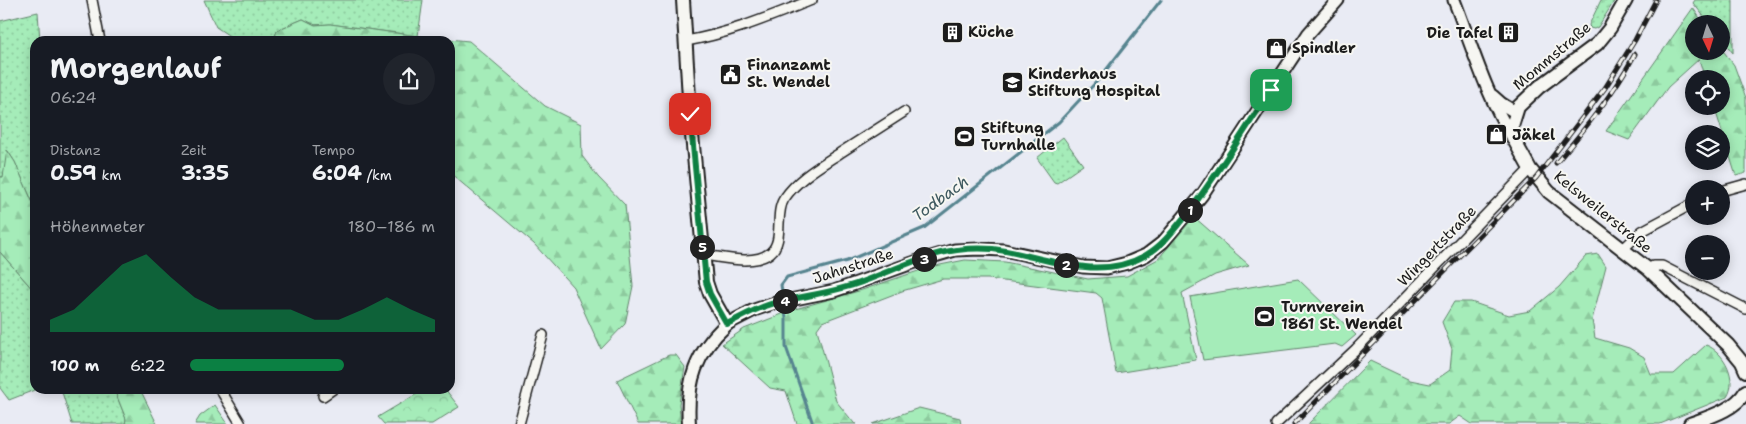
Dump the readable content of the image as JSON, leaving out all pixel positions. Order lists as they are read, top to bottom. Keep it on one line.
{"streets":{"main road":["Mommstraße","Kelsweilerstraße"],"street":["Wingertstraße","Jahnstraße"]},"crossings":[["Kelsweilerstraße","Wingertstraße"]],"water":["Todbach"],"places":{"building":["Küche","Die Tafel"],"shop":["Spindler","Jäkel"],"public building":["Finanzamt St. Wendel"],"school or university":["Kinderhaus Stiftung Hospital"],"sports":["Stiftung Turnhalle","Turnverein 1861 St. Wendel"]},"north":"bottom","page":{"map_buttons":["+","−"],"heading":["Morgenlauf","06:24"],"stats":[["Distanz","0.59 km"],["Zeit","3:35"],["Tempo","6:04 /km"]],"pins":["1","5","3","2","4"],"chart":["Höhenmeter","180–186 m"],"list":[{"name":"100 m","note":"6:22"}]}}
